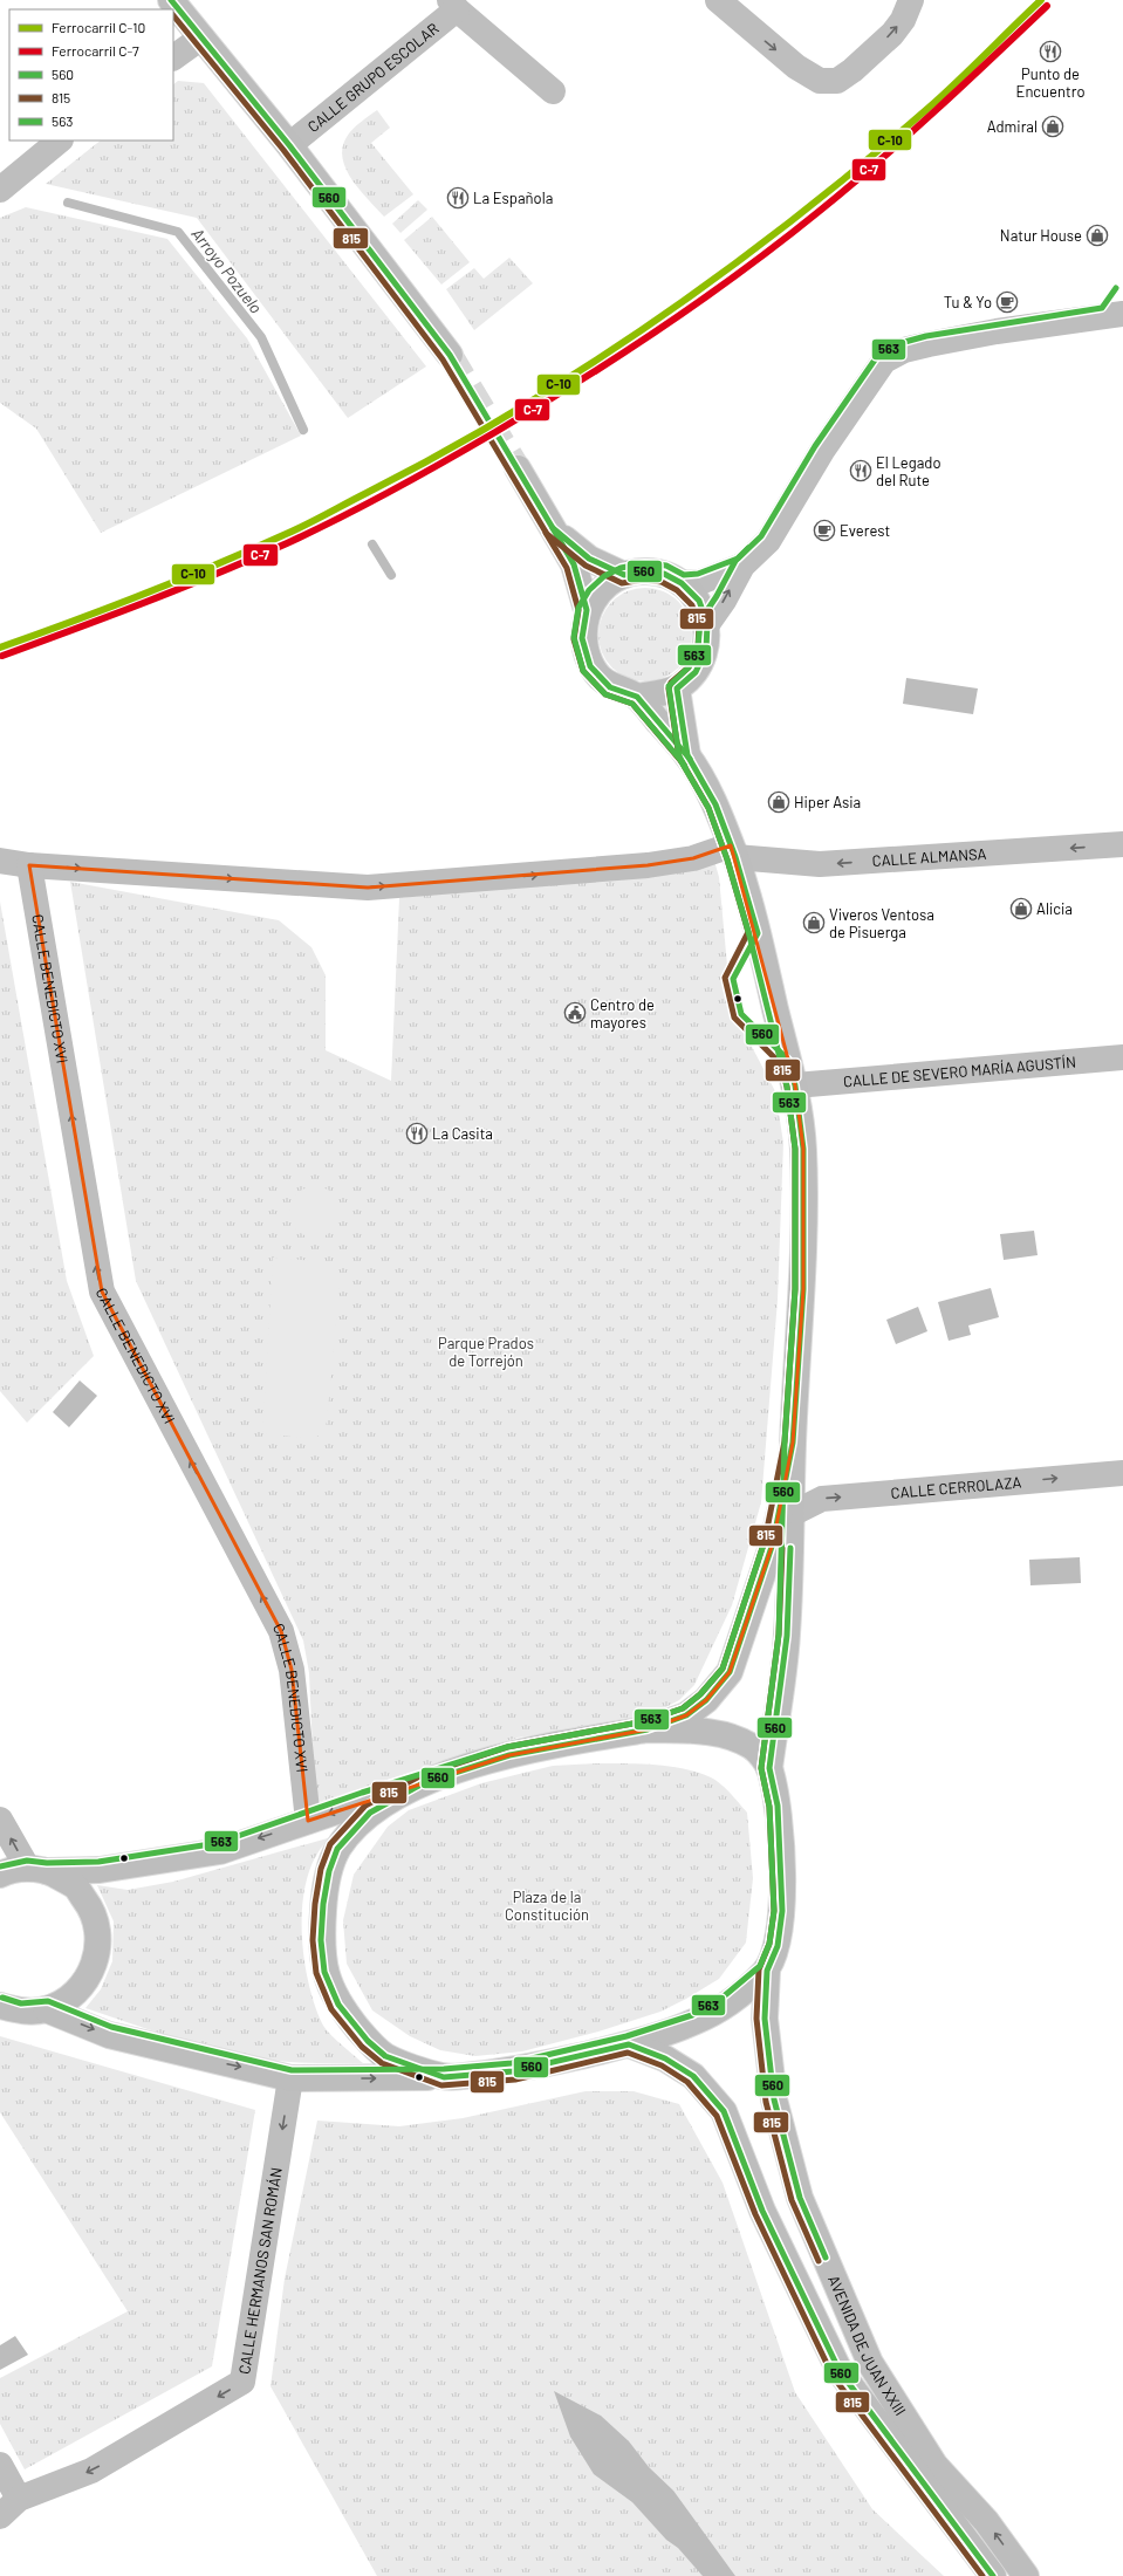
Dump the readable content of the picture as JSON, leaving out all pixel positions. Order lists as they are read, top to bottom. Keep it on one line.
{"streets":{"main road":["AVENIDA DE JUAN XXIII"],"street":["CALLE GRUPO ESCOLAR","CALLE ALMANSA","CALLE BENEDICTO XVI","CALLE DE SEVERO MARÍA AGUSTÍN","CALLE CERROLAZA","CALLE HERMANOS SAN ROMÁN"]},"one_way":["CALLE ALMANSA","CALLE BENEDICTO XVI","CALLE CERROLAZA","CALLE HERMANOS SAN ROMÁN"],"water":["Arroyo Pozuelo"],"parks":["Parque Prados de Torrejón","Plaza de la Constitución"],"places":{"restaurant":["Punto de Encuentro","La Española","El Legado del Rute","La Casita"],"shop":["Admiral","Natur House","Hiper Asia","Alicia","Viveros Ventosa de Pisuerga"],"cafe":["Tu & Yo","Everest"],"public building":["Centro de mayores"]},"lines":["rail line C-10","transit line 560","rail line C-7","transit line 815","transit line 563"],"legend":["Ferrocarril C-10","Ferrocarril C-7","560","815","563"]}
